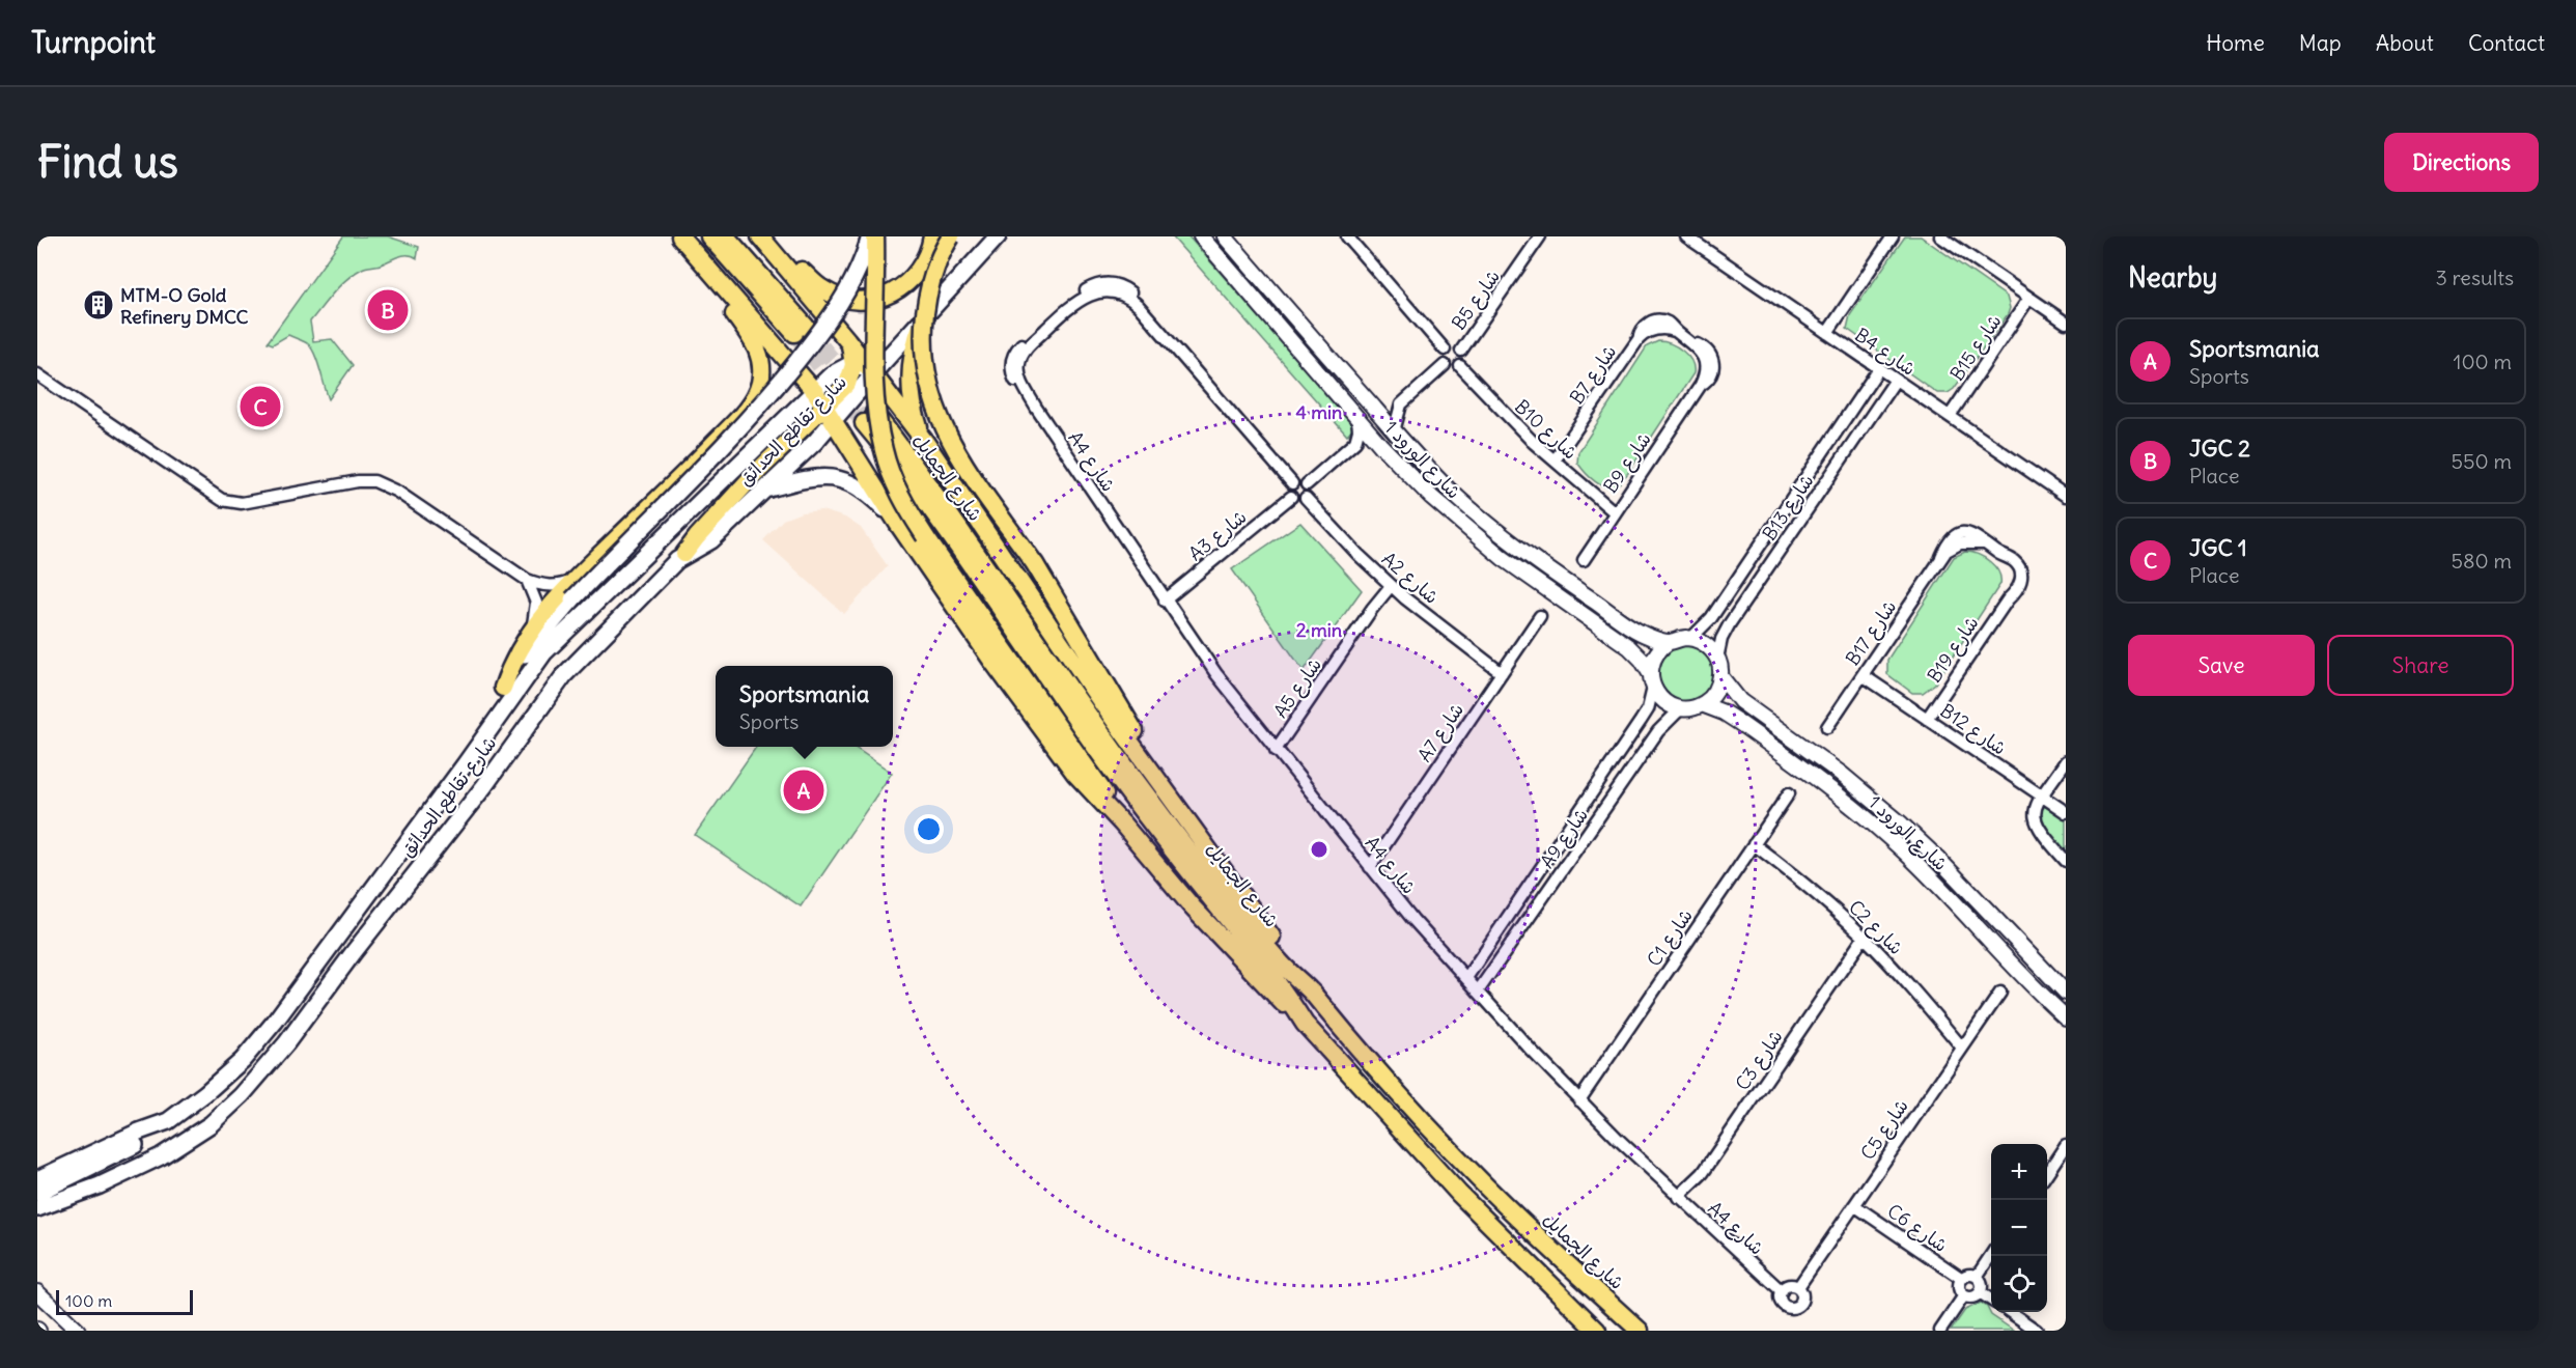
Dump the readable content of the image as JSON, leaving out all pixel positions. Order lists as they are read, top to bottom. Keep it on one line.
{"streets":{"main road":["شارع تقاطع الحدائق","شارع الجمايل"],"street":["B5 شارع","B15 شارع","B4 شارع","B7 شارع","B10 شارع","شارع الورود 1","A4 شارع","B9 شارع","B13 شارع","A3 شارع","A2 شارع","B17 شارع","B19 شارع","A5 شارع","B12 شارع","A7 شارع","A9 شارع","C2 شارع","C1 شارع","C3 شارع","C5 شارع","C6 شارع"]},"crossings":[["B5 شارع","B10 شارع"],["B15 شارع","B4 شارع"],["B4 شارع","B13 شارع"],["B7 شارع","B10 شارع"],["B7 شارع","B9 شارع"],["B10 شارع","B9 شارع"],["شارع الورود 1","B13 شارع"],["شارع الورود 1","A9 شارع"],["A4 شارع","A3 شارع"],["A4 شارع","A2 شارع"],["A4 شارع","A5 شارع"],["A4 شارع","A7 شارع"],["A4 شارع","A9 شارع"],["A4 شارع","C1 شارع"],["A4 شارع","C3 شارع"],["A4 شارع","C5 شارع"],["B13 شارع","A9 شارع"],["A3 شارع","A2 شارع"],["A2 شارع","A5 شارع"],["A2 شارع","A7 شارع"],["B17 شارع","B19 شارع"],["B17 شارع","B12 شارع"],["B19 شارع","B12 شارع"],["C2 شارع","C1 شارع"],["C2 شارع","C3 شارع"],["C2 شارع","C5 شارع"],["C5 شارع","C6 شارع"]],"places":{"building":["MTM-O Gold Refinery DMCC"]},"scale_bar":"100 m","page":{"header":"Turnpoint","nav":["Home","Map","About","Contact"],"buttons":["Directions",["Save","Share"]],"title":"Find us","heading":["Nearby","3 results"],"pins":["B","C","A"],"list":[{"mark":"A","name":"Sportsmania","note":"Sports","value":"100 m"},{"mark":"B","name":"JGC 2","note":"Place","value":"550 m"},{"mark":"C","name":"JGC 1","note":"Place","value":"580 m"}],"popup":["Sportsmania","Sports"],"map_buttons":["+","−"],"scale":"100 m"},"rings":["4 min","2 min"]}
